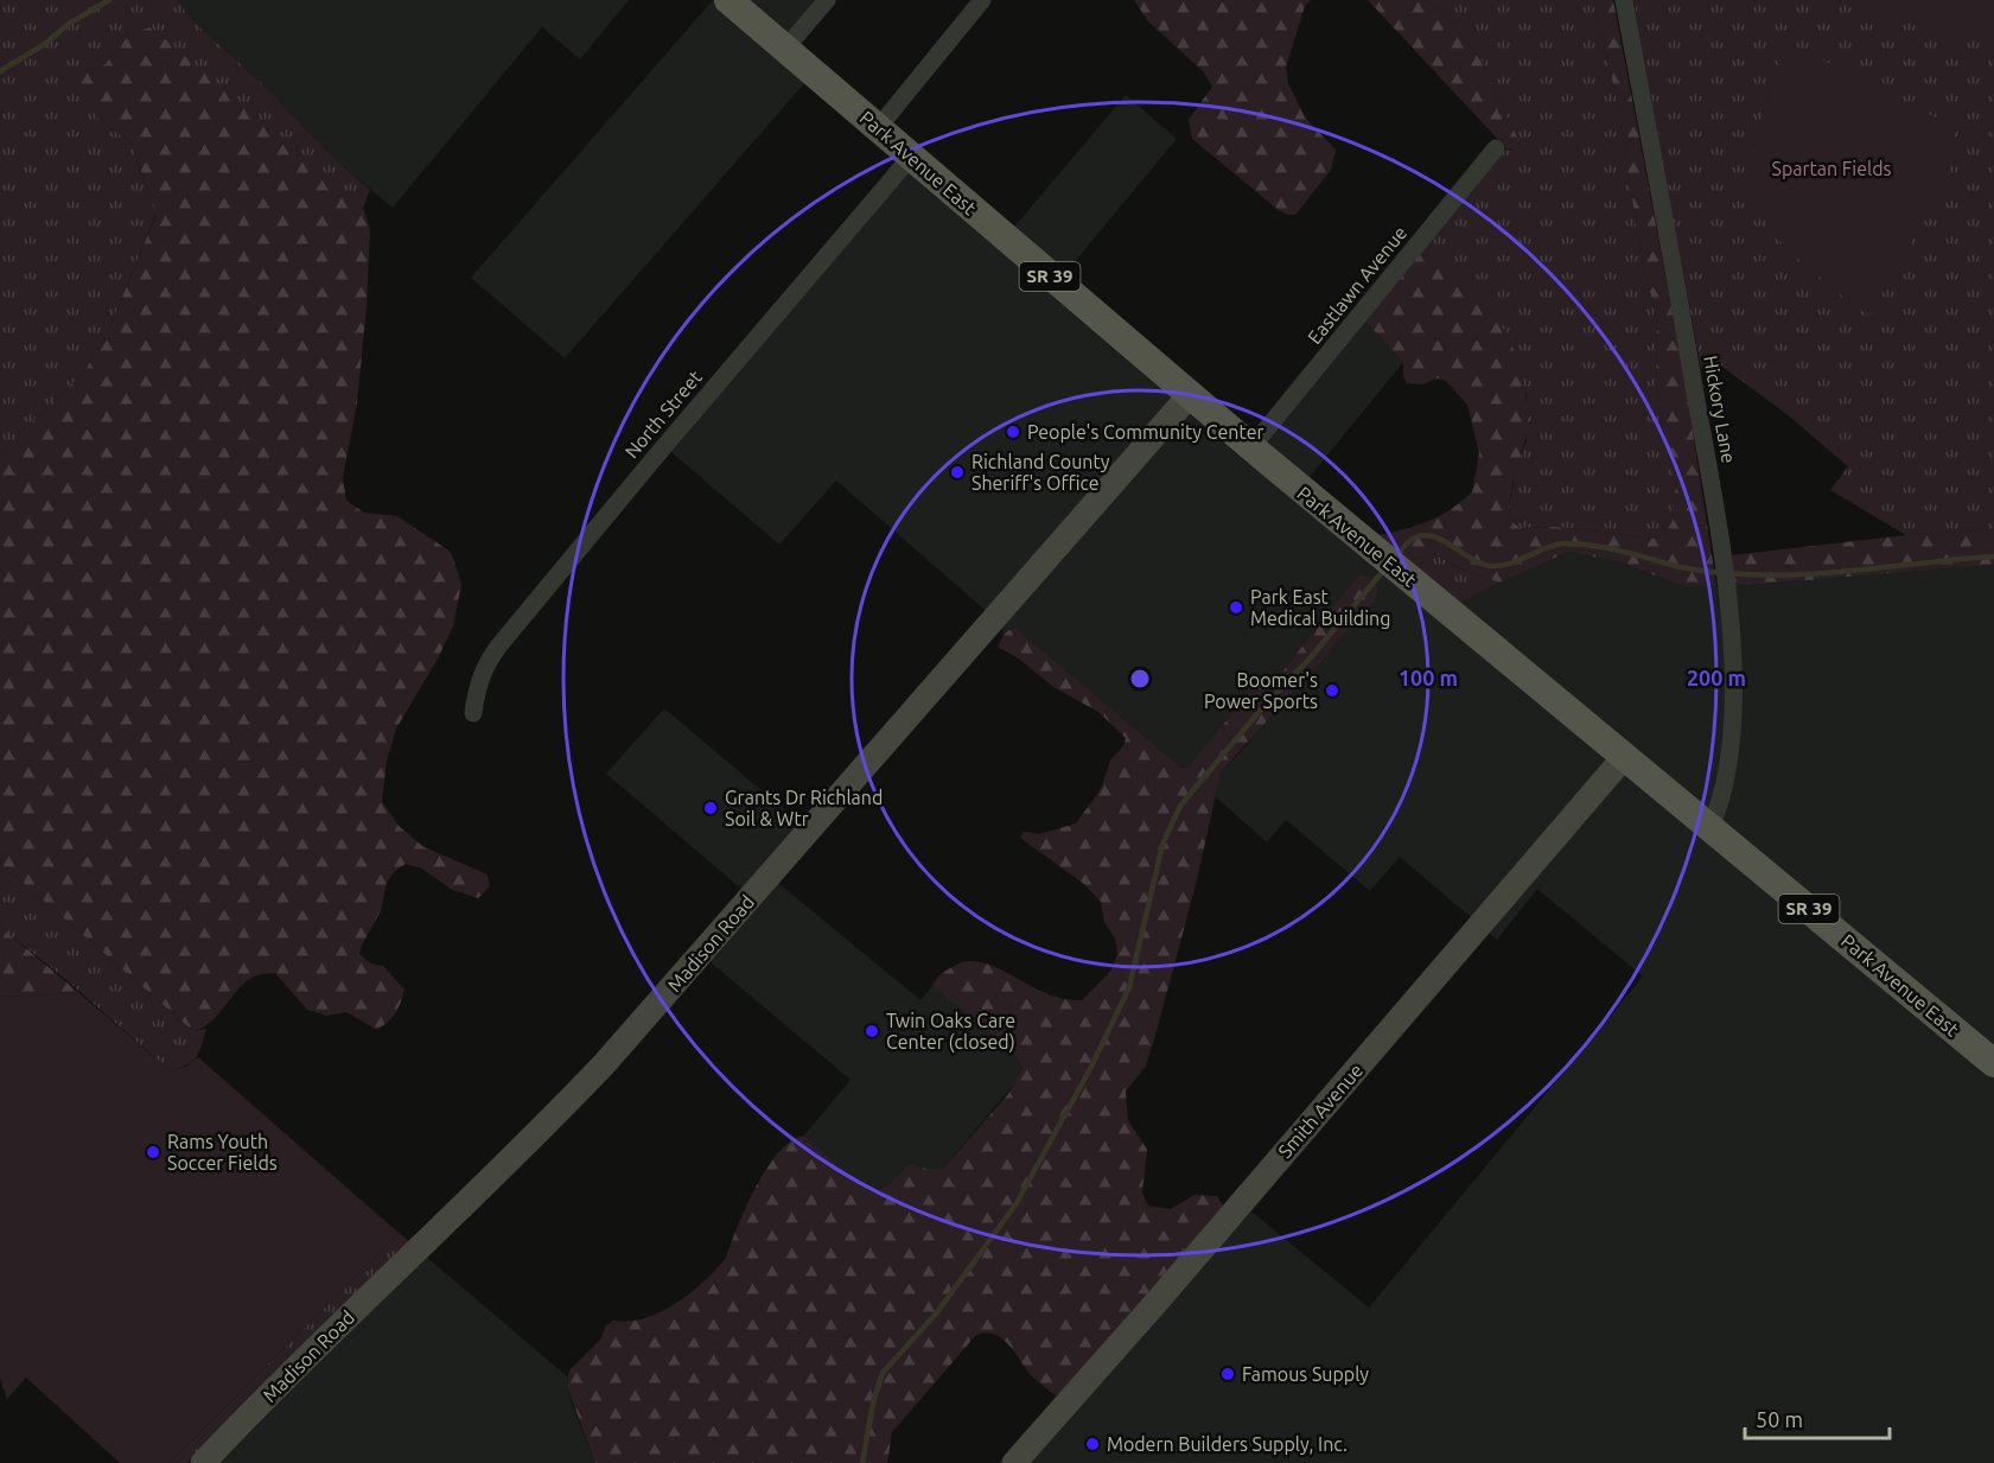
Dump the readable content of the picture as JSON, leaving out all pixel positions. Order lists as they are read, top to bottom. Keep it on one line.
{"streets":{"main road":["Park Avenue East","SR 39"],"street":["Eastlawn Avenue","Hickory Lane","North Street","Madison Road","Smith Avenue"]},"crossings":[["Park Avenue East","Eastlawn Avenue"],["Park Avenue East","Hickory Lane"],["Park Avenue East","North Street"],["Park Avenue East","Madison Road"],["Park Avenue East","Smith Avenue"]],"parks":["Spartan Fields"],"places":["People's Community Center","Richland County Sheriff's Office","Park East Medical Building","Boomer's Power Sports","Grants Dr Richland Soil & Wtr","Twin Oaks Care Center (closed)","Rams Youth Soccer Fields","Famous Supply","Modern Builders Supply, Inc."],"scale_bar":"50 m","rings":["100 m","200 m"]}
